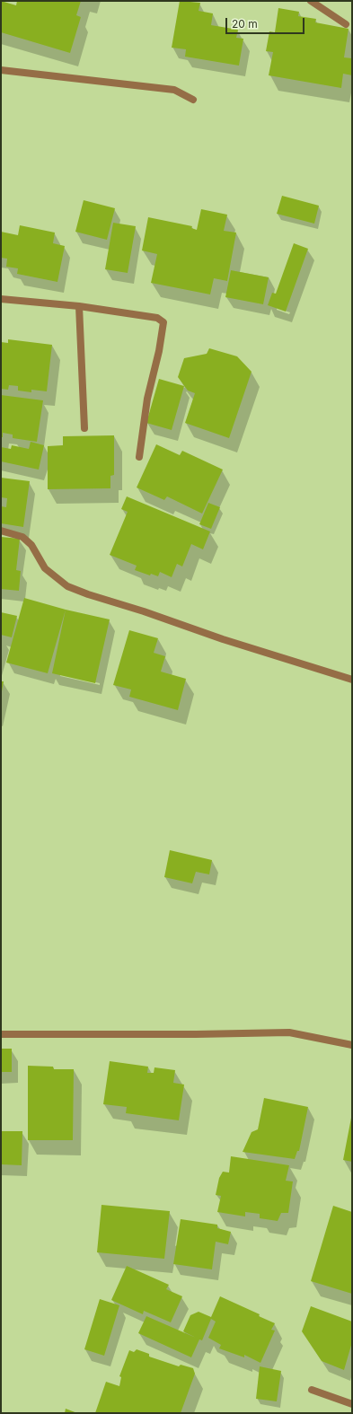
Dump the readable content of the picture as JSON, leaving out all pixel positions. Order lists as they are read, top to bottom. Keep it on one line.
{"scale_bar":"20 m"}
